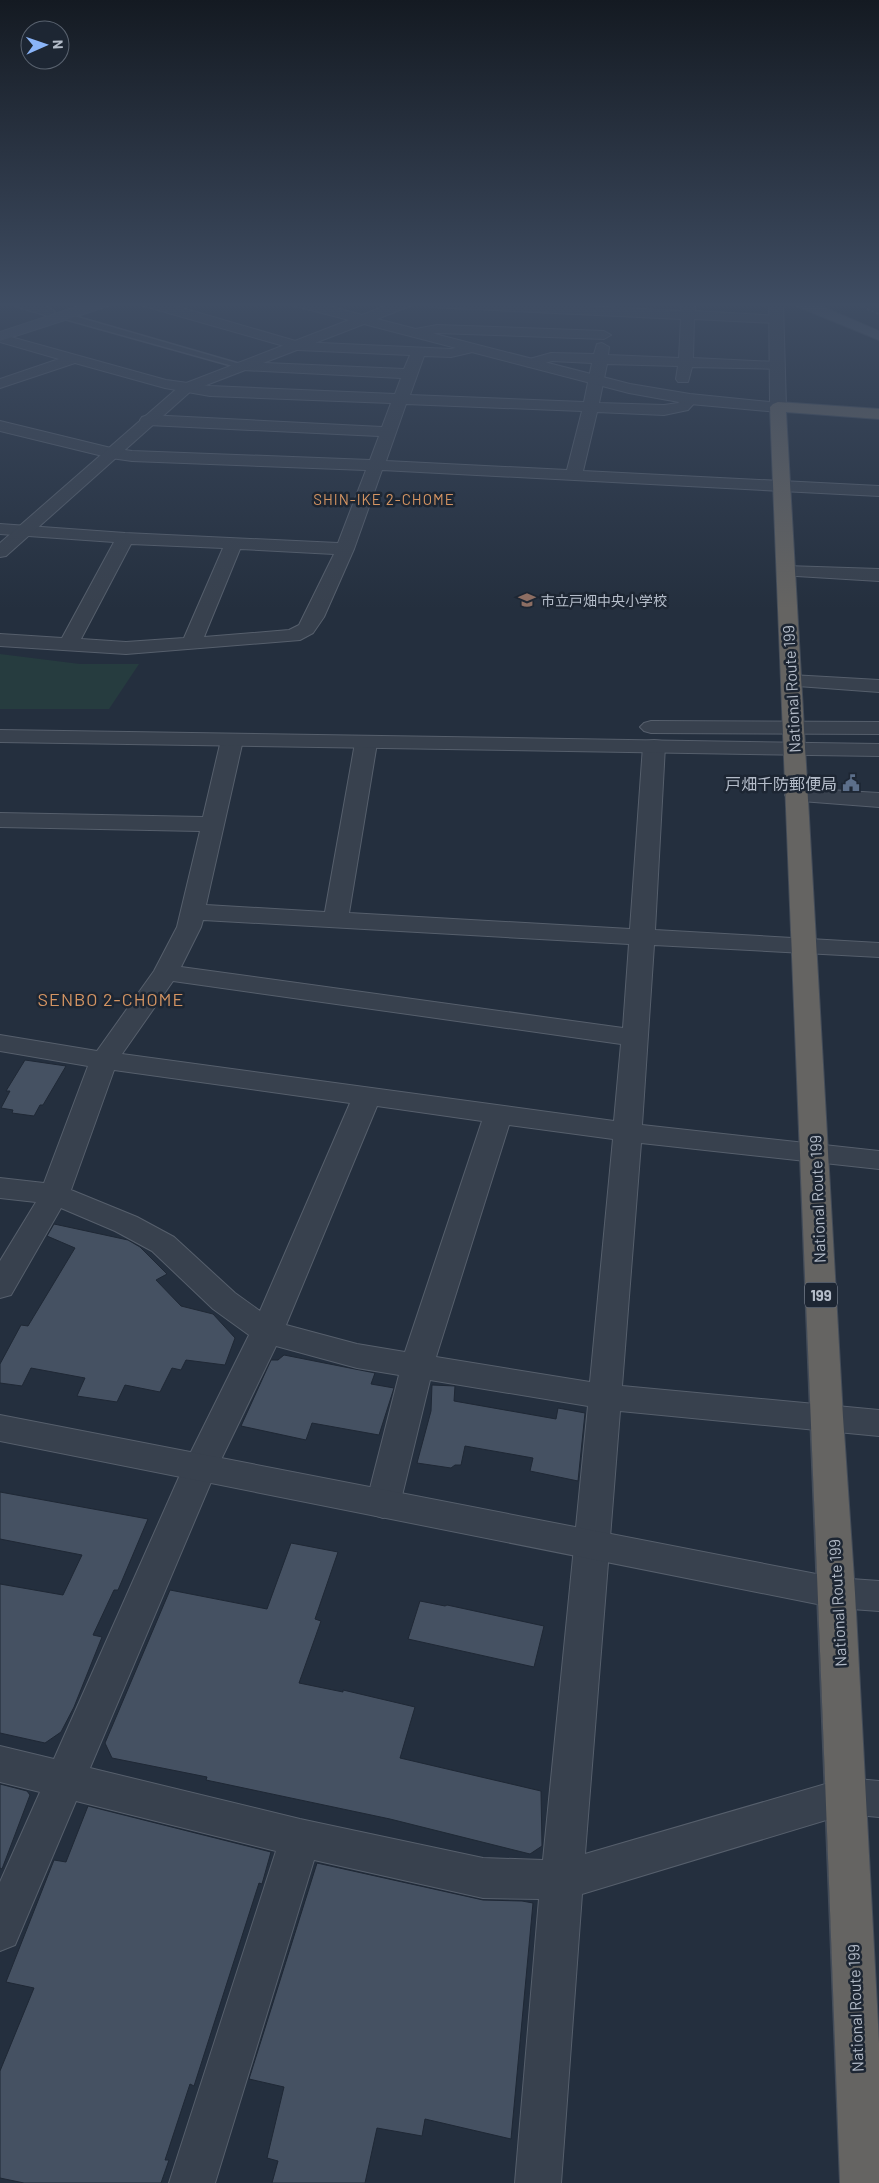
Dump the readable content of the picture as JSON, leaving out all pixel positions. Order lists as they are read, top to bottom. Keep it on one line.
{"streets":{"highway":["National Route 199","199"]},"districts":["SHIN-IKE 2-CHOME","SENBO 2-CHOME"],"places":{"school or university":["市立戸畑中央小学校"],"public building":["戸畑千防郵便局"]},"north":"right"}
